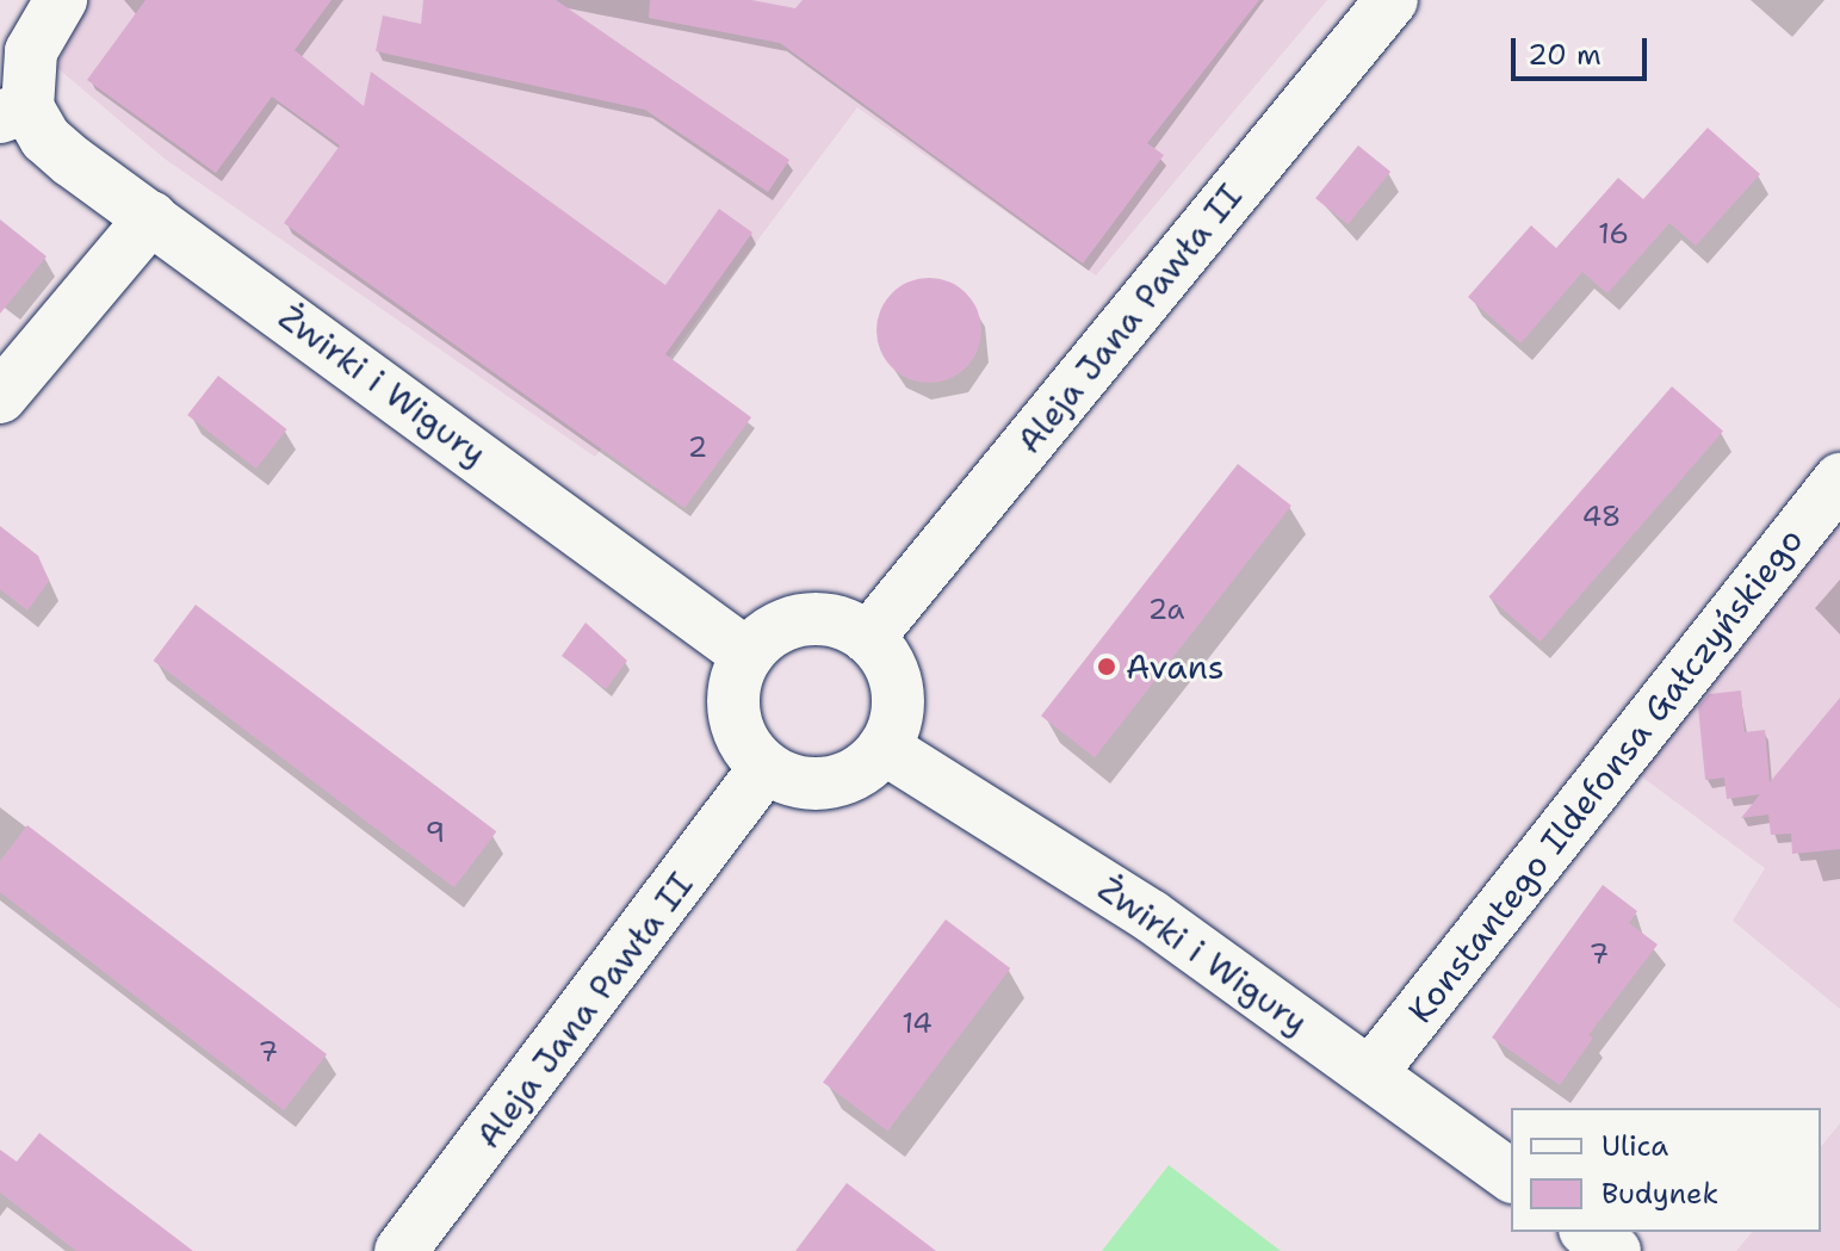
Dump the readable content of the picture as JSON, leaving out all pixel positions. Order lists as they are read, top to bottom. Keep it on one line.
{"streets":{"street":["Aleja Jana Pawła II","Żwirki i Wigury","Konstantego Ildefonsa Gałczyńskiego"]},"crossings":[["Aleja Jana Pawła II","Żwirki i Wigury"],["Żwirki i Wigury","Konstantego Ildefonsa Gałczyńskiego"]],"places":["Avans"],"house_numbers":["16","2","48","2a","9","7","14","7"],"legend":["Ulica","Budynek"],"scale_bar":"20 m"}
